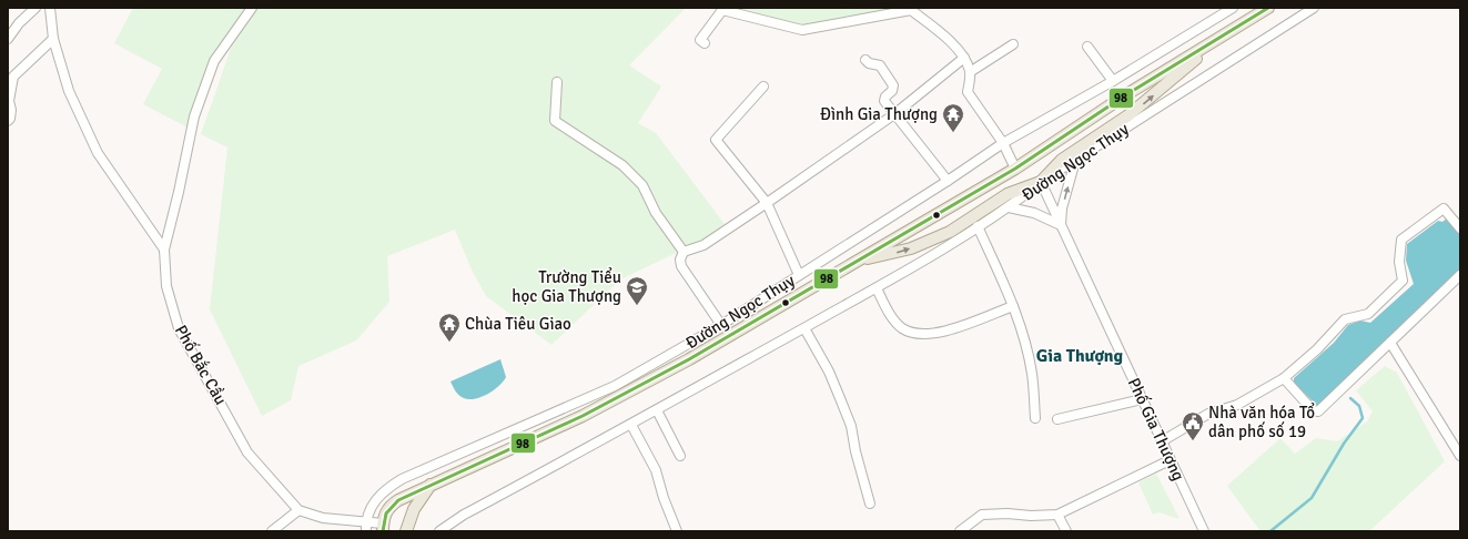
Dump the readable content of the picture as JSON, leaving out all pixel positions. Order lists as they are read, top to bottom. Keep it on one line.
{"streets":{"main road":["Đường Ngọc Thụy"],"street":["Phố Bắc Cầu","Phố Gia Thượng"]},"crossings":[["Đường Ngọc Thụy","Phố Gia Thượng"]],"districts":["Gia Thượng"],"places":{"temple":["Đình Gia Thượng","Chùa Tiêu Giao"],"school or university":["Trường Tiểu học Gia Thượng"],"public building":["Nhà văn hóa Tổ dân phố số 19"]},"lines":["transit line 98"]}
